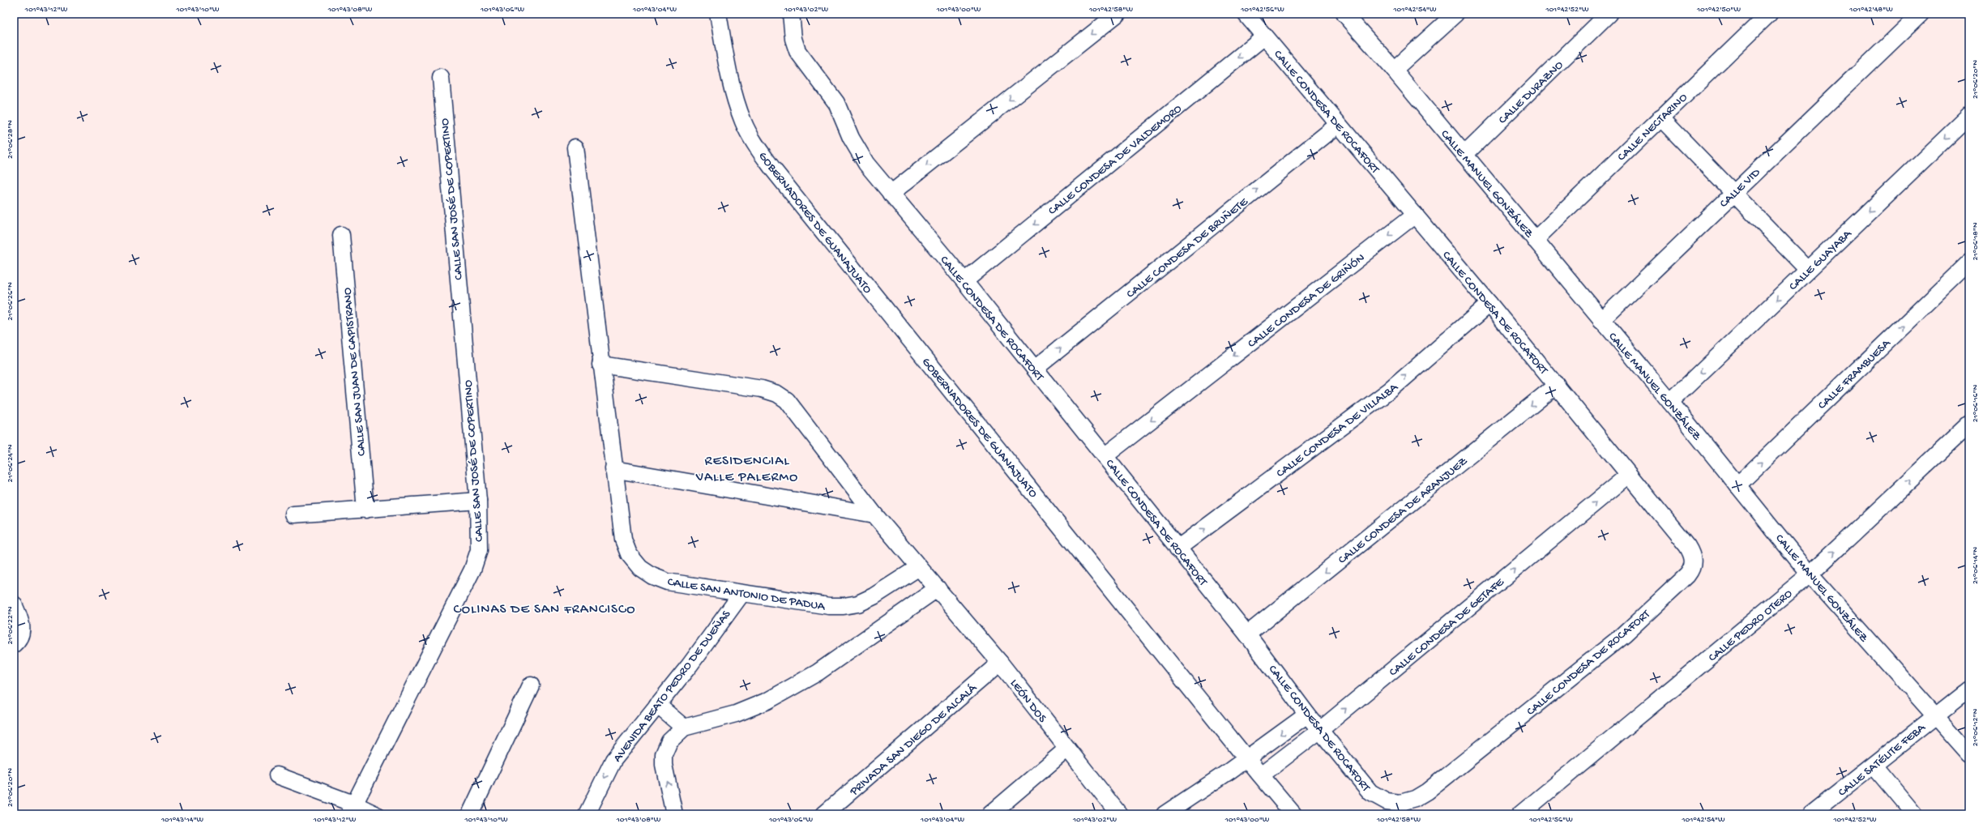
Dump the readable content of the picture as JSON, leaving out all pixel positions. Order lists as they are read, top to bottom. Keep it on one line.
{"streets":{"street":["CALLE DURAZNO","CALLE CONDESA DE ROCAFORT","CALLE NECTARINO","CALLE CONDESA DE VALDEMORO","CALLE MANUEL GONZÁLEZ","CALLE VID","CALLE SAN JOSÉ DE COPERTINO","GOBERNADORES DE GUANAJUATO","CALLE CONDESA DE BRUÑETE","CALLE GUAYABA","CALLE CONDESA DE GRIÑÓN","CALLE SAN JUAN DE CAPISTRANO","CALLE FRAMBUESA","CALLE CONDESA DE VILLALBA","CALLE CONDESA DE ARANJUEZ","CALLE SAN ANTONIO DE PADUA","CALLE PEDRO OTERO","CALLE CONDESA DE GETAFE","AVENIDA BEATO PEDRO DE DUEÑAS","LEÓN DOS","PRIVADA SAN DIEGO DE ALCALÁ","CALLE SATÉLITE FEBA"]},"crossings":[["CALLE DURAZNO","CALLE MANUEL GONZÁLEZ"],["CALLE CONDESA DE ROCAFORT","CALLE CONDESA DE VALDEMORO"],["CALLE CONDESA DE ROCAFORT","CALLE CONDESA DE BRUÑETE"],["CALLE CONDESA DE ROCAFORT","CALLE CONDESA DE GRIÑÓN"],["CALLE CONDESA DE ROCAFORT","CALLE CONDESA DE VILLALBA"],["CALLE CONDESA DE ROCAFORT","CALLE CONDESA DE ARANJUEZ"],["CALLE CONDESA DE ROCAFORT","CALLE CONDESA DE GETAFE"],["CALLE NECTARINO","CALLE MANUEL GONZÁLEZ"],["CALLE MANUEL GONZÁLEZ","CALLE VID"],["CALLE MANUEL GONZÁLEZ","CALLE GUAYABA"],["CALLE MANUEL GONZÁLEZ","CALLE FRAMBUESA"],["CALLE MANUEL GONZÁLEZ","CALLE PEDRO OTERO"],["CALLE MANUEL GONZÁLEZ","CALLE SATÉLITE FEBA"],["GOBERNADORES DE GUANAJUATO","CALLE CONDESA DE GETAFE"],["CALLE SAN ANTONIO DE PADUA","AVENIDA BEATO PEDRO DE DUEÑAS"],["CALLE SAN ANTONIO DE PADUA","LEÓN DOS"],["LEÓN DOS","PRIVADA SAN DIEGO DE ALCALÁ"]],"one_way":["CALLE CONDESA DE BRUÑETE","CALLE GUAYABA","CALLE CONDESA DE GRIÑÓN","CALLE FRAMBUESA","CALLE CONDESA DE VILLALBA","CALLE CONDESA DE ARANJUEZ","CALLE PEDRO OTERO","CALLE CONDESA DE GETAFE"],"districts":["RESIDENCIAL VALLE PALERMO","COLINAS DE SAN FRANCISCO"],"coordinates":["101°43'12\"W","101°43'10\"W","101°43'08\"W","101°43'06\"W","101°43'04\"W","101°43'02\"W","101°43'00\"W","101°42'58\"W","101°42'56\"W","101°42'54\"W","101°42'52\"W","101°42'50\"W","101°42'48\"W","21°06'20\"N","21°06'28\"N","21°06'18\"N","21°06'26\"N","21°06'16\"N","21°06'24\"N","21°06'14\"N","21°06'22\"N","21°06'12\"N","101°43'14\"W"]}
